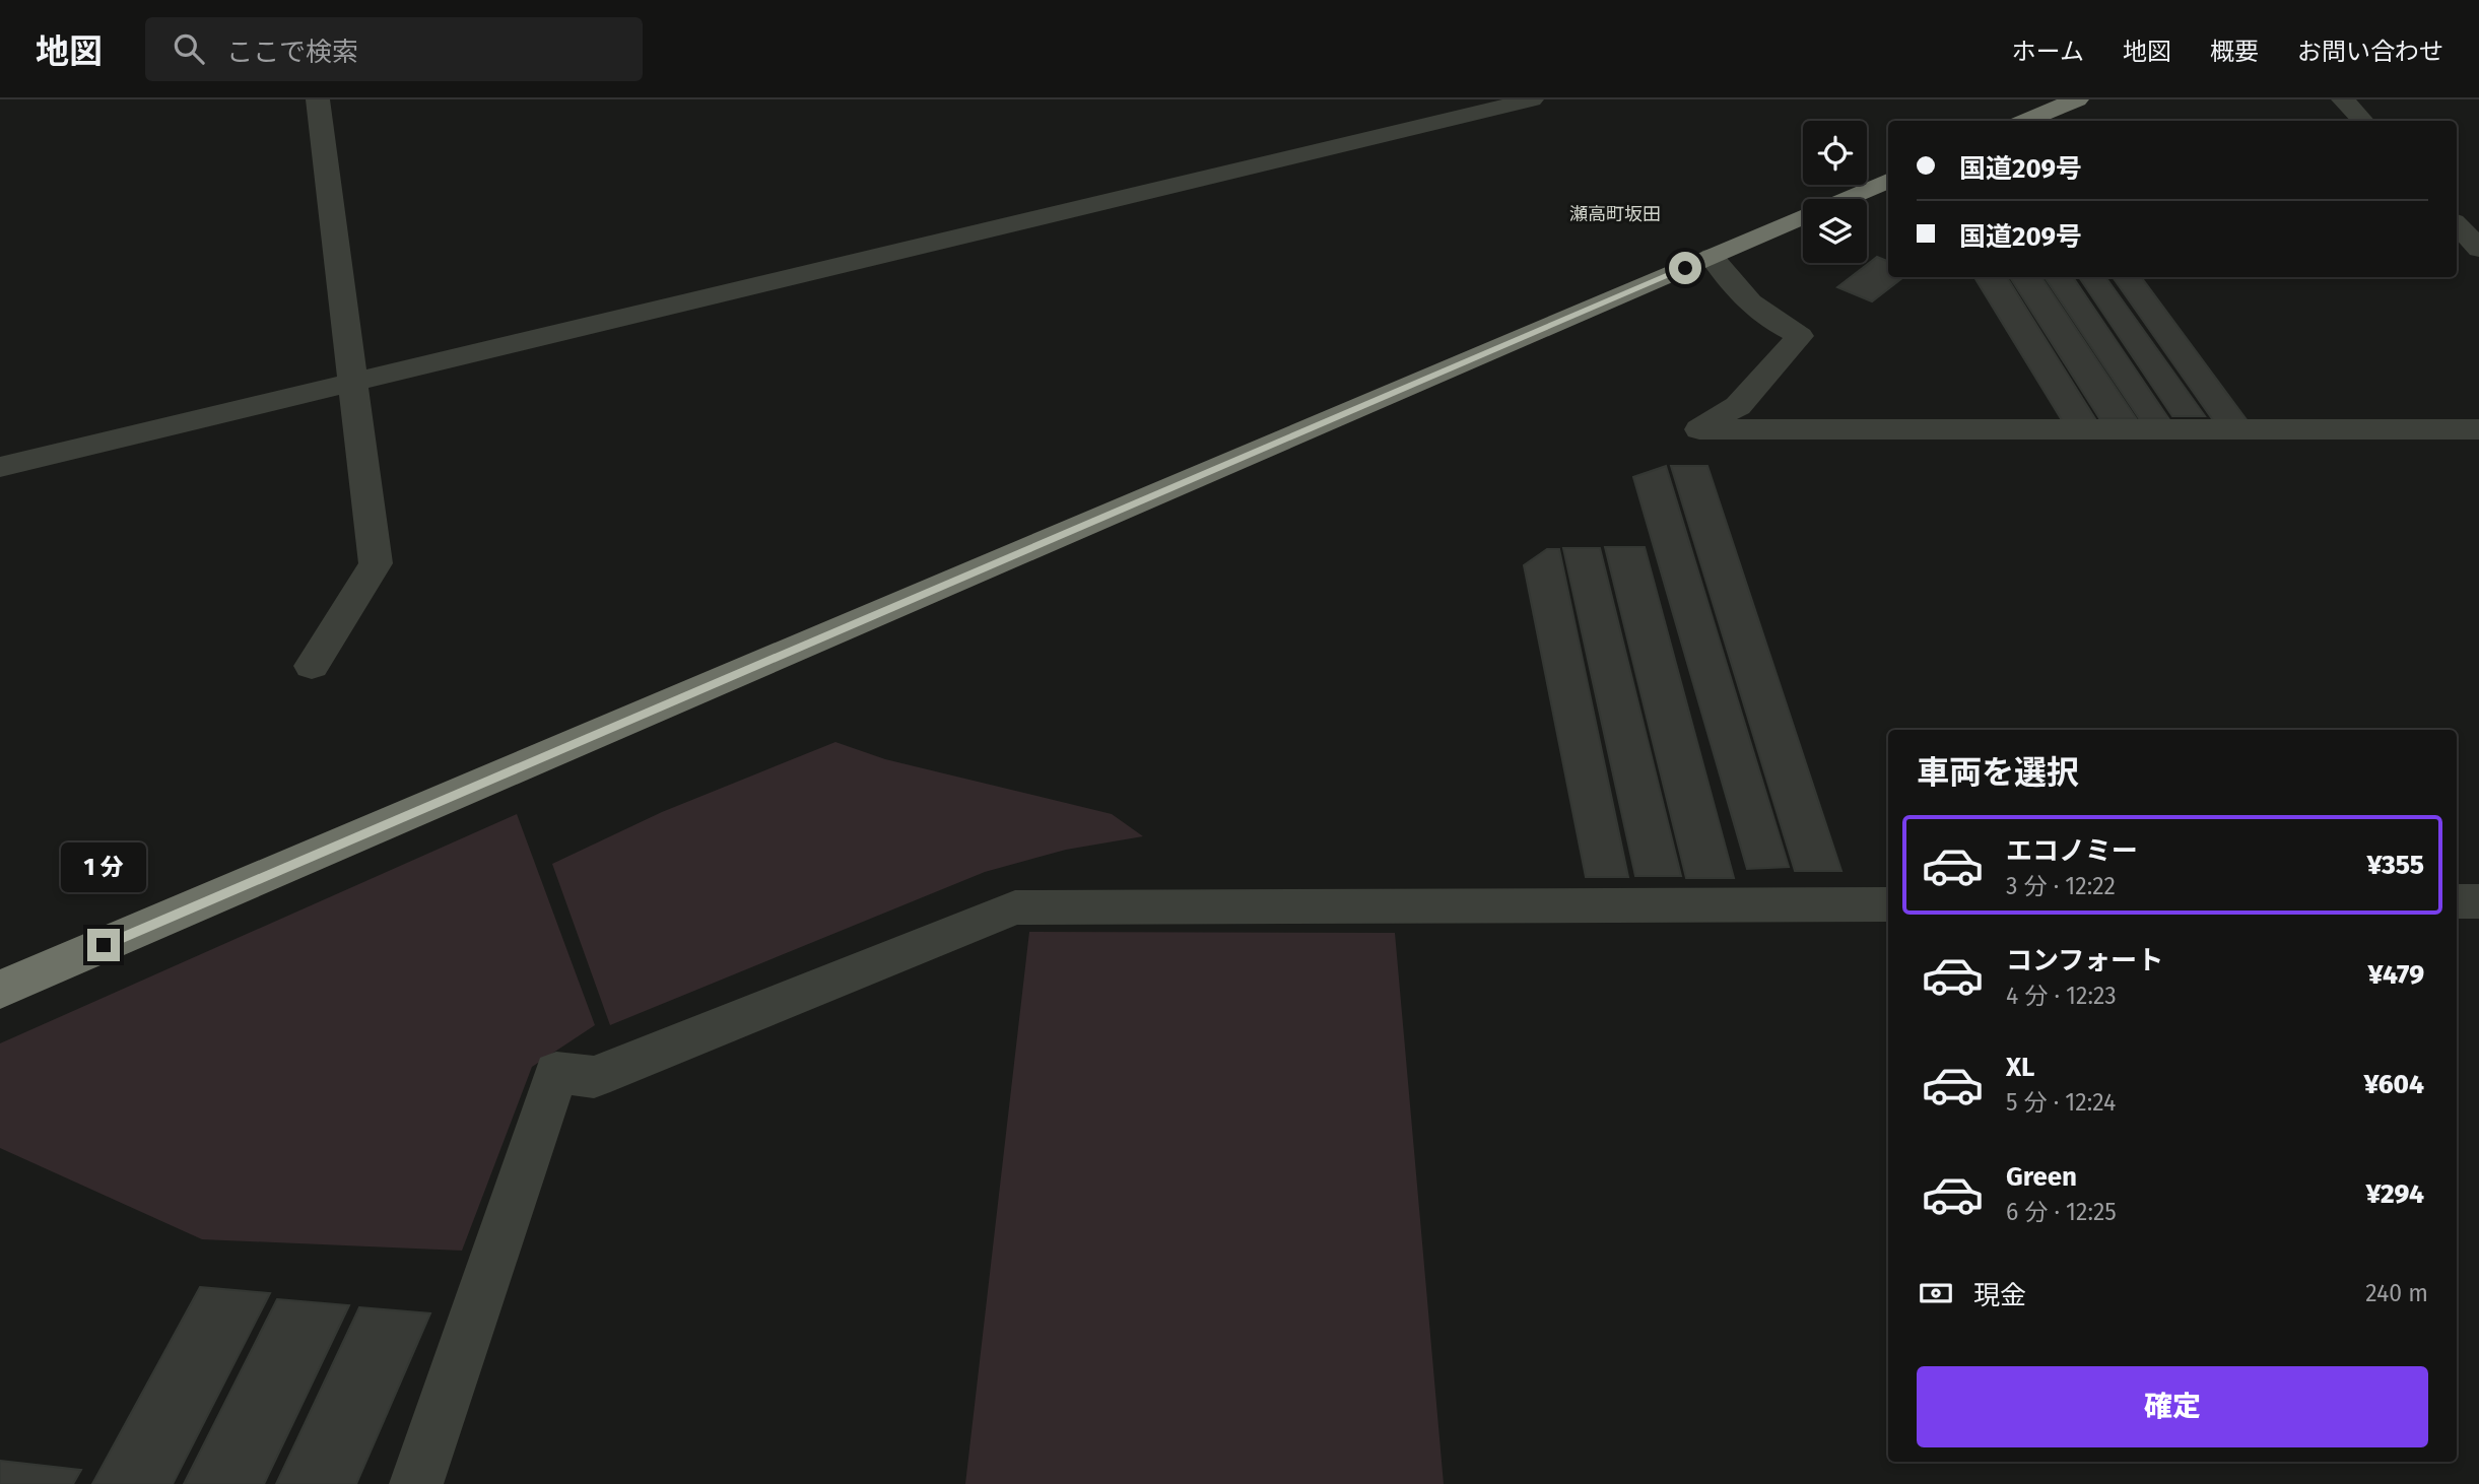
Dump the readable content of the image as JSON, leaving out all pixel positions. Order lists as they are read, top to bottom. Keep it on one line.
{"districts":["瀬高町坂田"],"page":{"header":"地図","search":"ここで検索","nav":["ホーム","地図","概要","お問い合わせ"],"banner":["国道209号","国道209号"],"heading":"車両を選択","list":[{"name":"エコノミー","note":"3 分 · 12:22","value":"¥355"},{"name":"コンフォート","note":"4 分 · 12:23","value":"¥479"},{"name":"XL","note":"5 分 · 12:24","value":"¥604"},{"name":"Green","note":"6 分 · 12:25","value":"¥294"}],"bubble":"1 分","pay":["現金","240 m"],"buttons":"確定"}}
